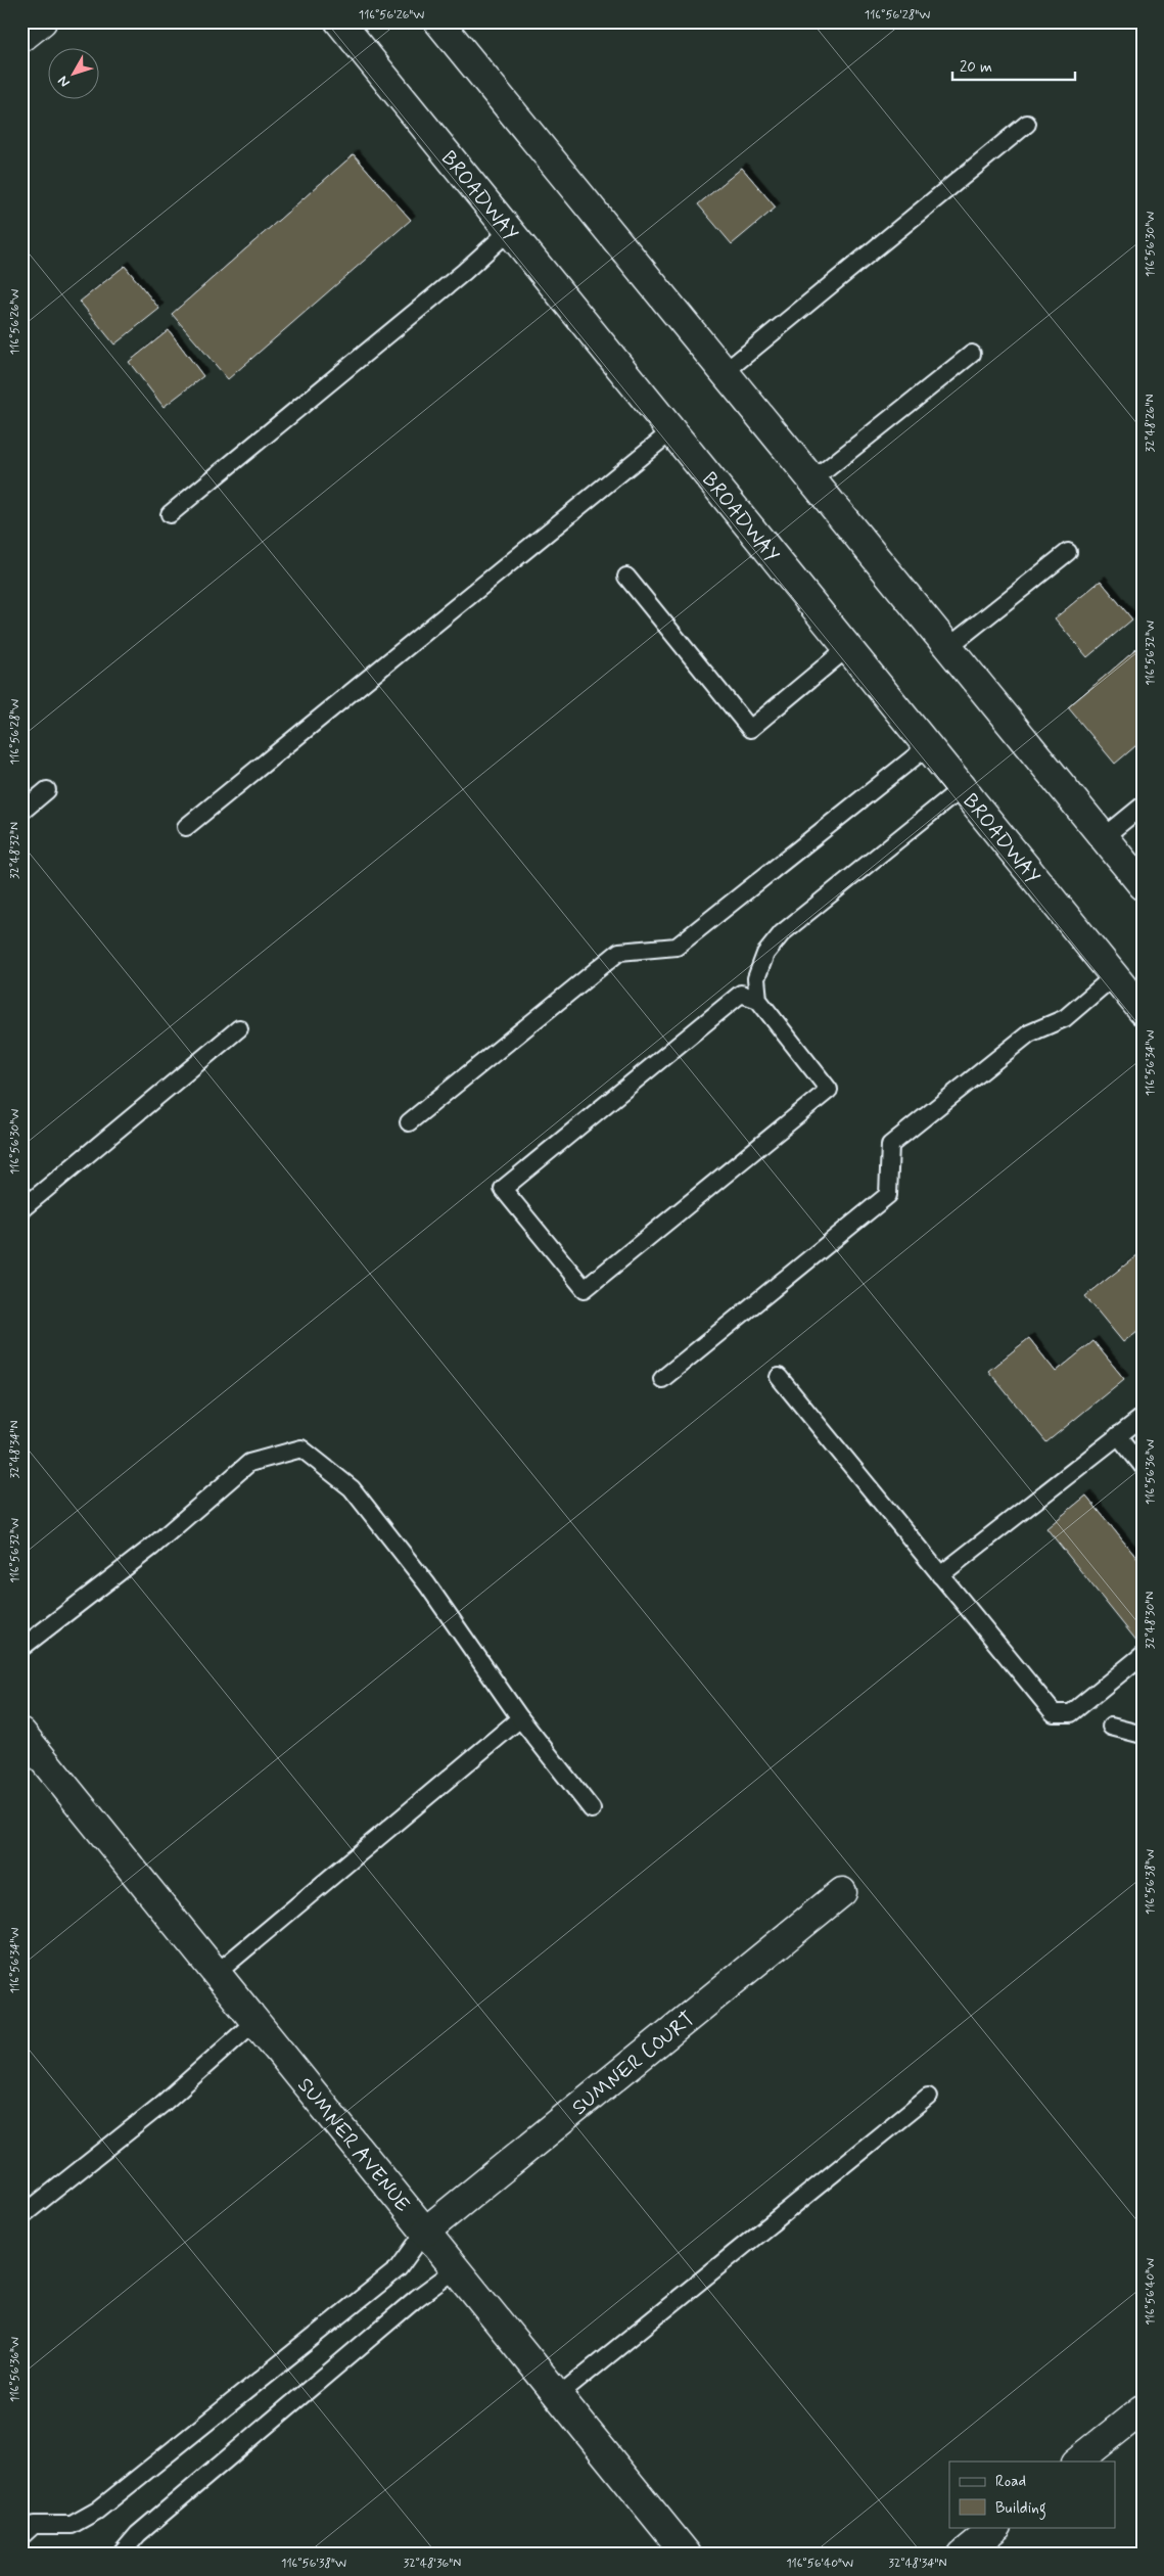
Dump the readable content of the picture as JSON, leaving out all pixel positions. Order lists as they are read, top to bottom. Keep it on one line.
{"streets":{"main road":["BROADWAY","SUMNER COURT","SUMNER AVENUE"]},"crossings":[["SUMNER COURT","SUMNER AVENUE"]],"legend":["Road","Building"],"scale_bar":"20 m","north":"bottom left","coordinates":["116°56'26\"W","116°56'28\"W","116°56'30\"W","32°48'26\"N","116°56'32\"W","32°48'32\"N","116°56'34\"W","32°48'34\"N","116°56'36\"W","32°48'30\"N","116°56'38\"W","116°56'40\"W","32°48'36\"N"]}
